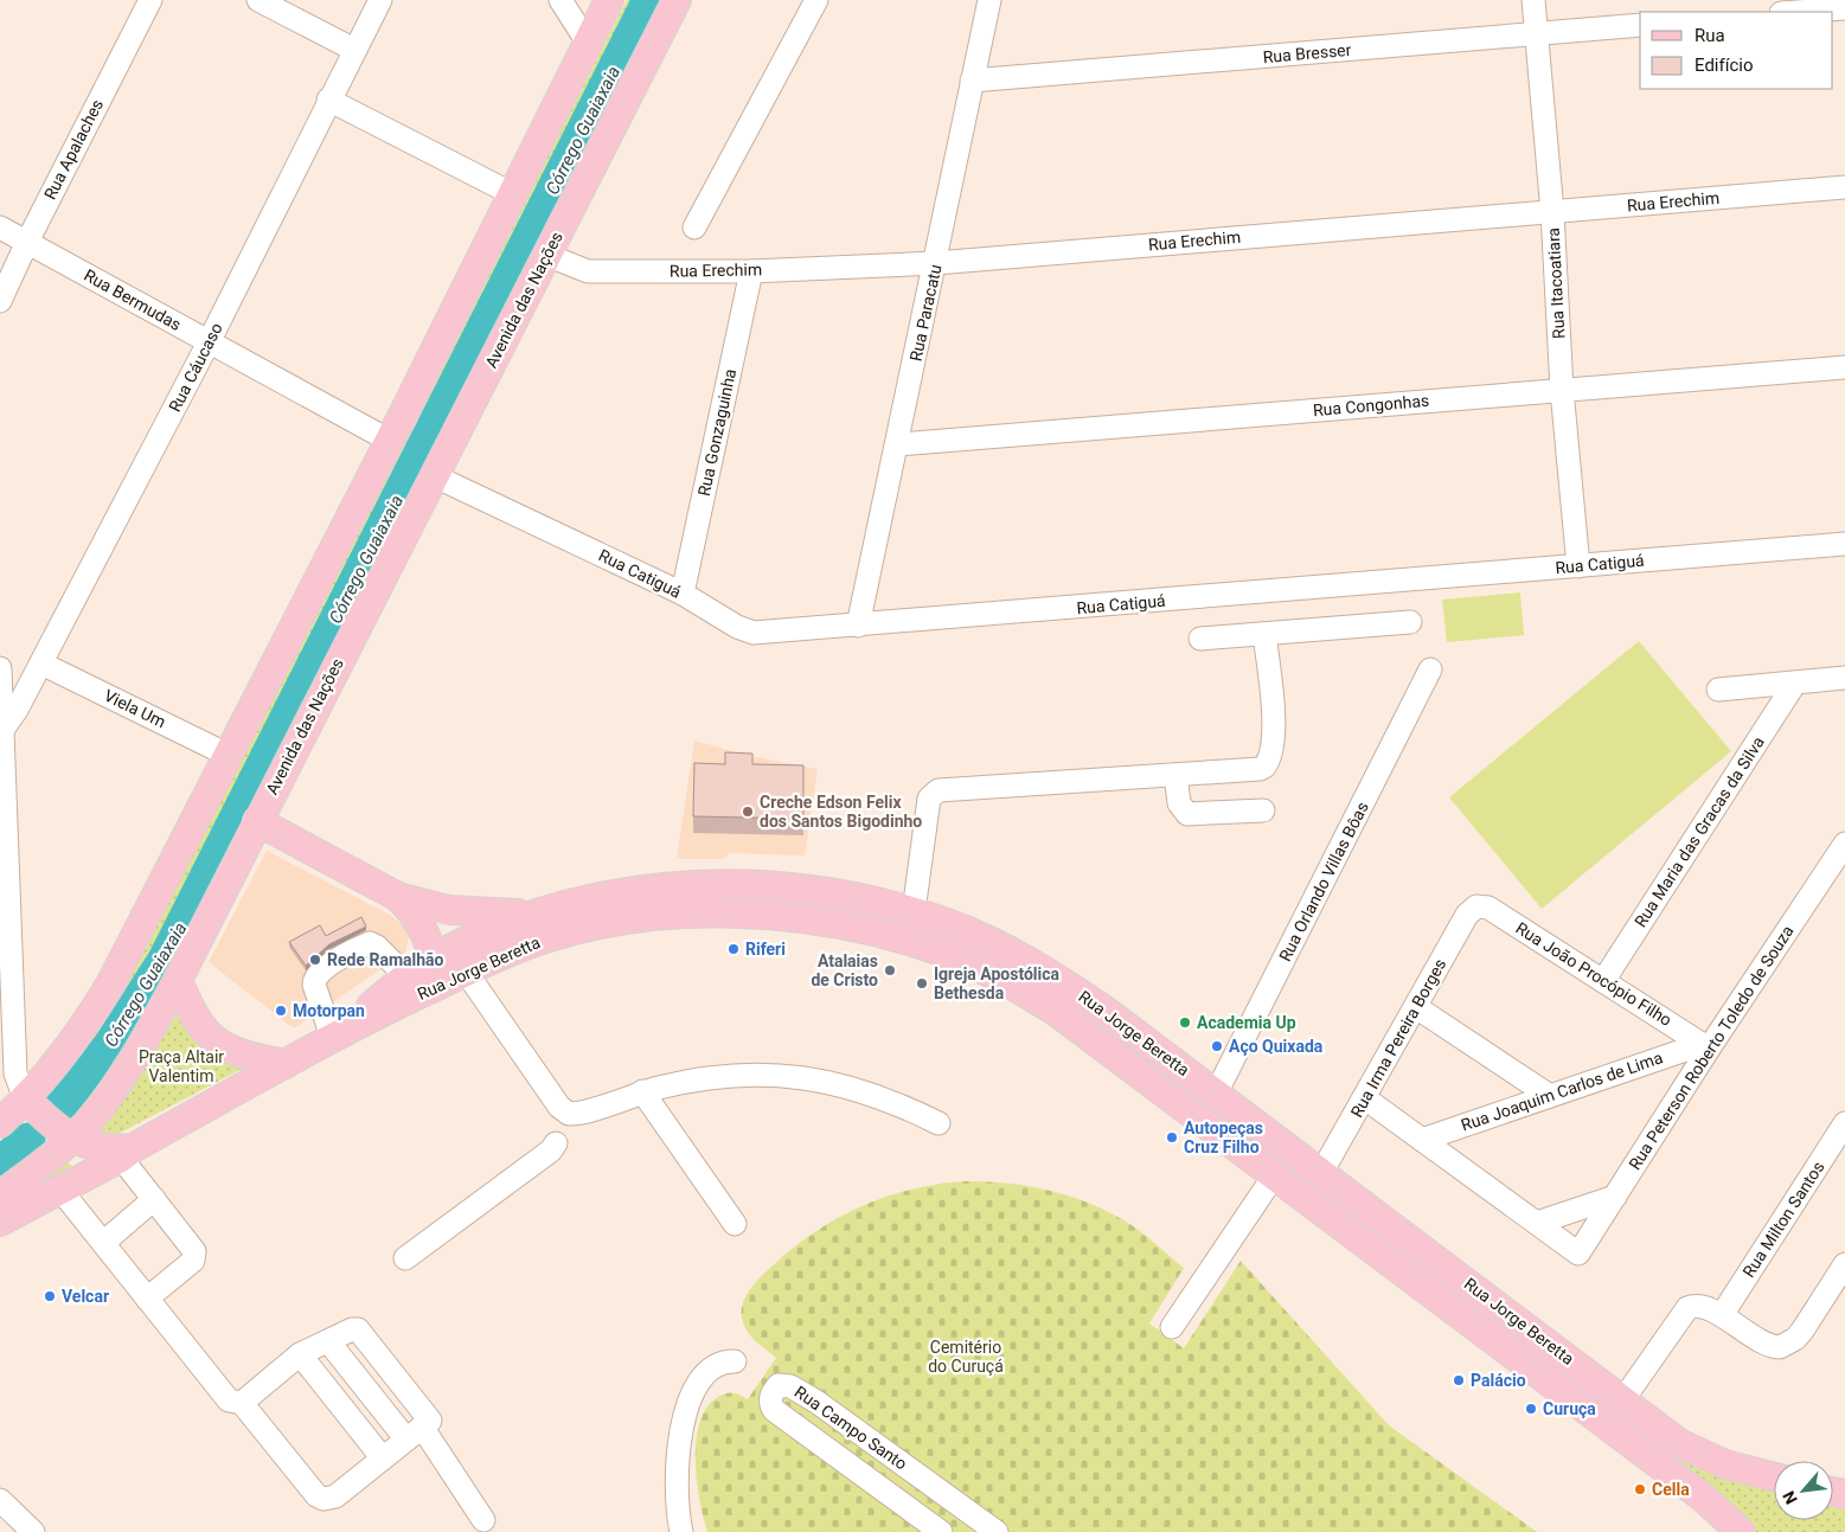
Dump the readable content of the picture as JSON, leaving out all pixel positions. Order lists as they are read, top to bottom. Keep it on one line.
{"streets":{"main road":["Avenida das Nações","Rua Jorge Beretta"],"street":["Rua Bresser","Rua Apalaches","Rua Erechim","Rua Itacoatiara","Rua Bermudas","Rua Paracatu","Rua Cáucaso","Rua Congonhas","Rua Gonzaguinha","Rua Catiguá","Viela Um","Rua Maria das Gracas da Silva","Rua Orlando Villas Bôas","Rua João Procópio Filho","Rua Irma Pereira Borges","Rua Peterson Roberto Toledo de Souza","Rua Joaquim Carlos de Lima","Rua Milton Santos","Rua Campo Santo"]},"crossings":[["Rua Bresser","Rua Itacoatiara"],["Rua Bresser","Rua Paracatu"],["Rua Apalaches","Rua Bermudas"],["Rua Erechim","Rua Itacoatiara"],["Rua Erechim","Avenida das Nações"],["Rua Erechim","Rua Paracatu"],["Rua Erechim","Rua Gonzaguinha"],["Rua Itacoatiara","Rua Congonhas"],["Rua Itacoatiara","Rua Catiguá"],["Rua Bermudas","Rua Cáucaso"],["Avenida das Nações","Rua Catiguá"],["Rua Paracatu","Rua Congonhas"],["Rua Paracatu","Rua Catiguá"],["Rua Cáucaso","Viela Um"],["Rua Gonzaguinha","Rua Catiguá"],["Rua Maria das Gracas da Silva","Rua João Procópio Filho"],["Rua Orlando Villas Bôas","Rua Jorge Beretta"],["Rua Jorge Beretta","Rua Irma Pereira Borges"],["Rua João Procópio Filho","Rua Irma Pereira Borges"],["Rua João Procópio Filho","Rua Peterson Roberto Toledo de Souza"],["Rua João Procópio Filho","Rua Joaquim Carlos de Lima"],["Rua Peterson Roberto Toledo de Souza","Rua Joaquim Carlos de Lima"]],"water":["Córrego Guaiaxaia"],"parks":["Praça Altair Valentim","Cemitério do Curuçá"],"places":["Creche Edson Felix dos Santos Bigodinho","Riferi","Rede Ramalhão","Atalaias de Cristo","Igreja Apostólica Bethesda","Motorpan","Academia Up","Aço Quixada","Autopeças Cruz Filho","Velcar","Palácio","Curuça","Cella"],"legend":["Rua","Edifício"],"north":"bottom left"}
